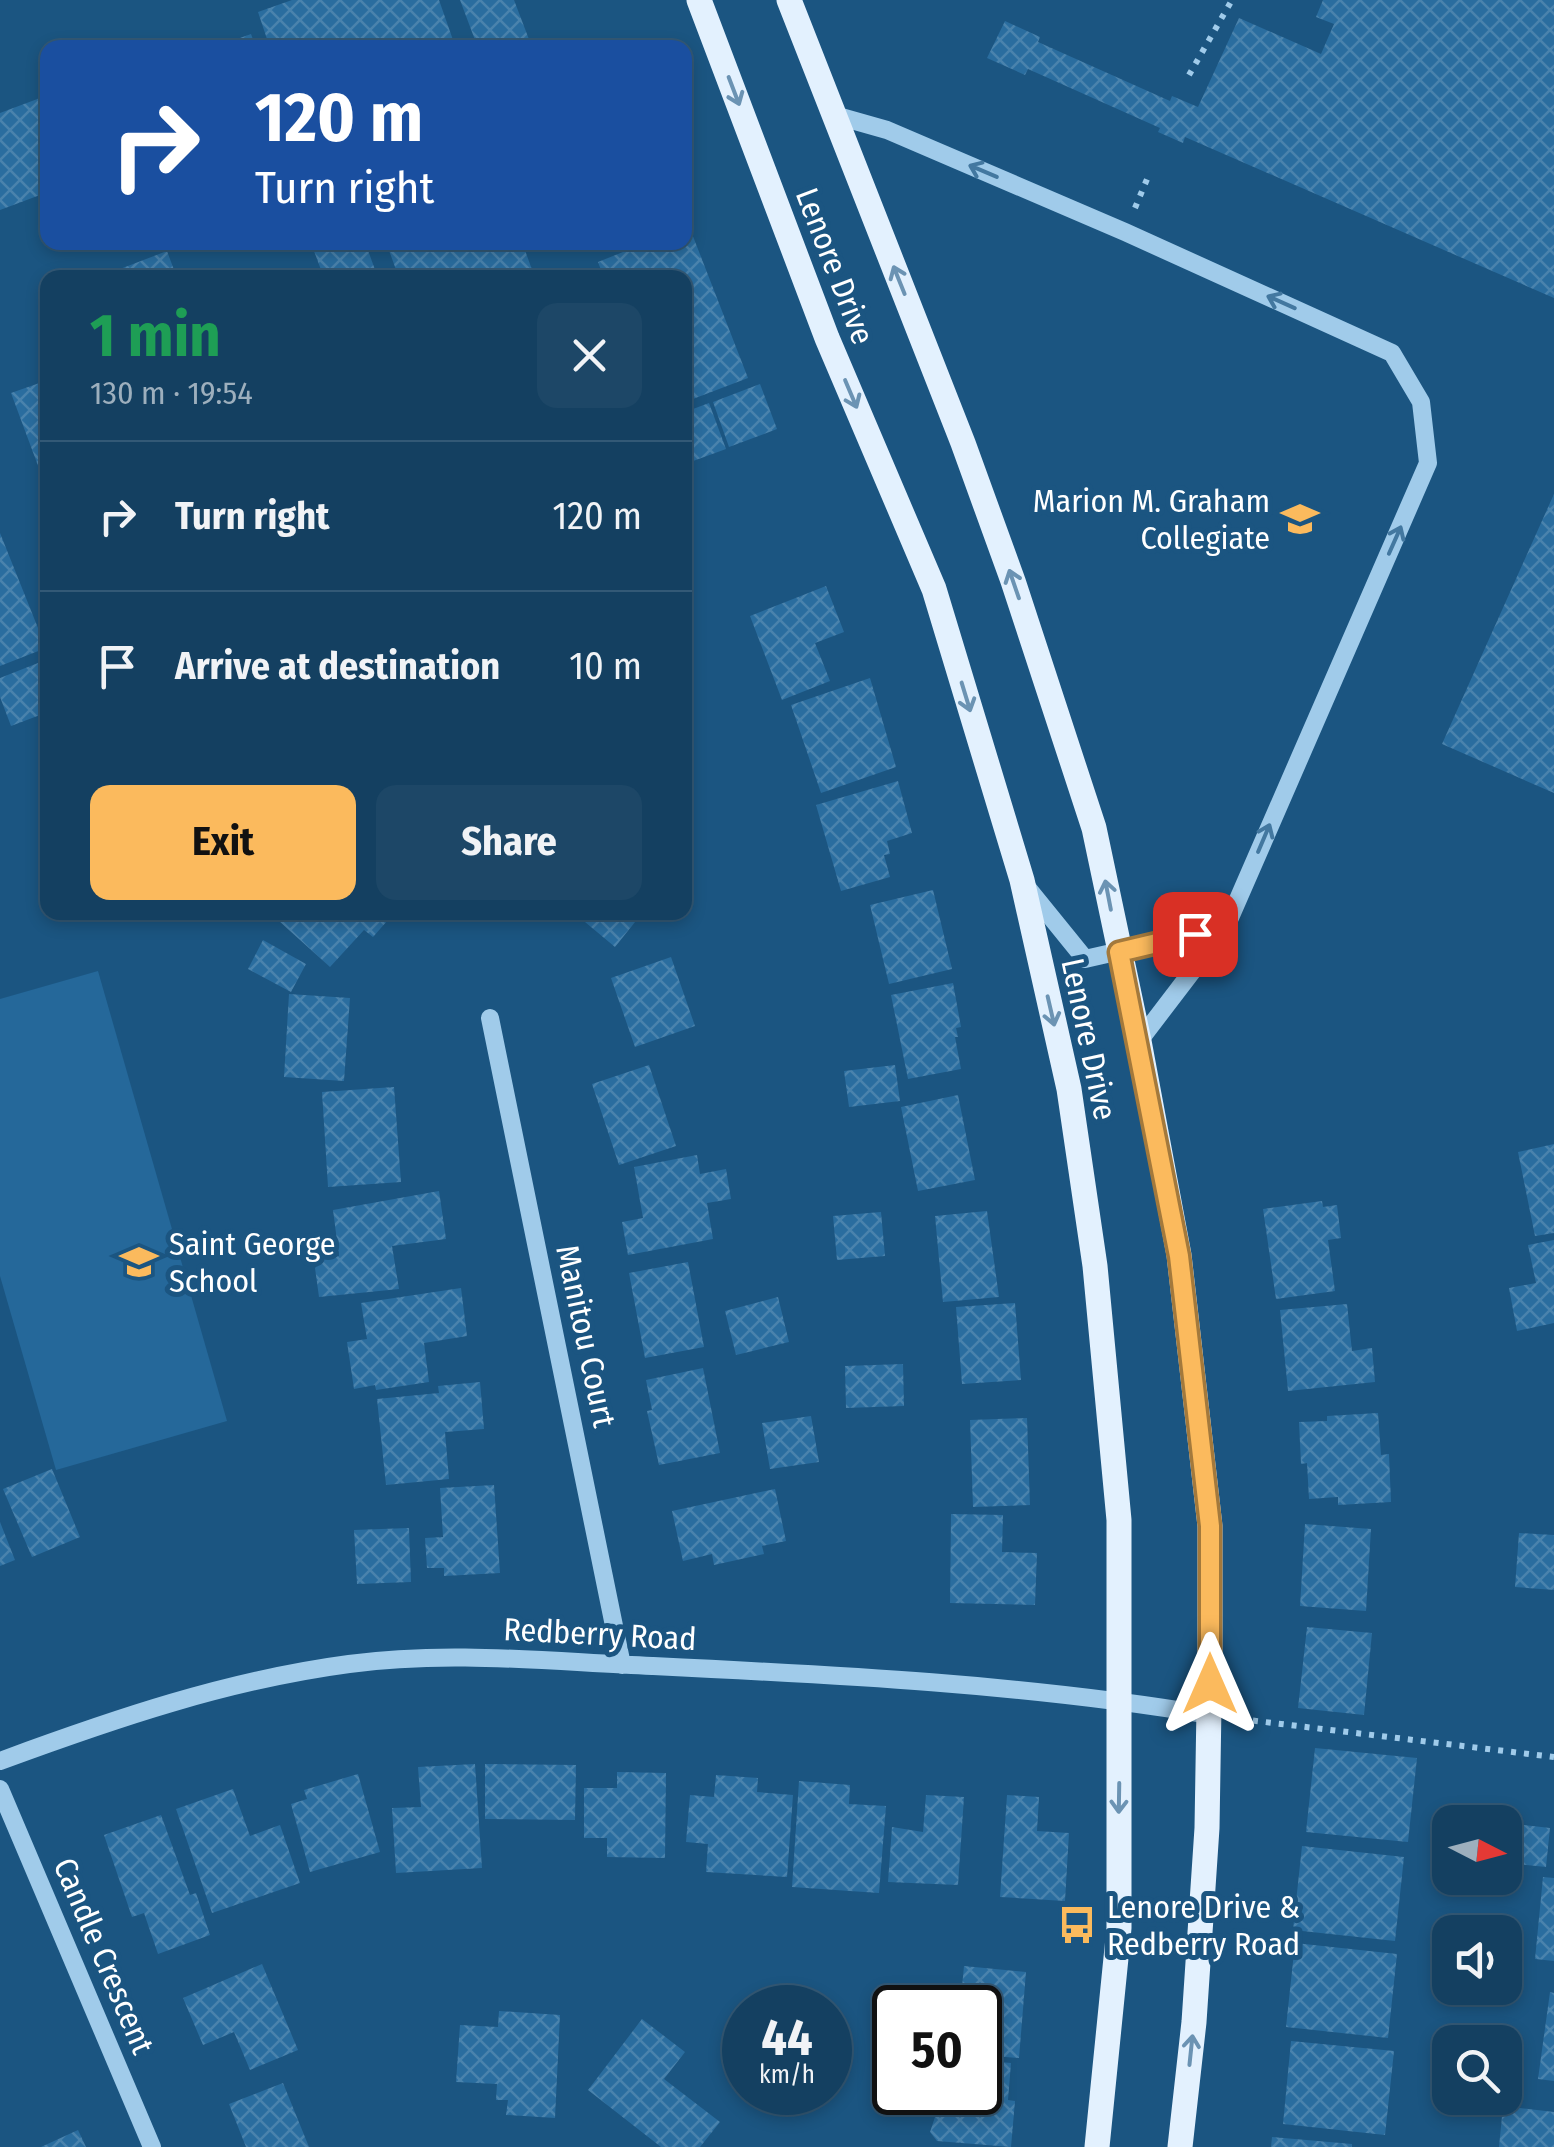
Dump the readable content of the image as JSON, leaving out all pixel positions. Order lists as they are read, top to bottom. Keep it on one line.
{"streets":{"main road":["Lenore Drive"],"street":["Manitou Court","Redberry Road","Candle Crescent"]},"crossings":[["Lenore Drive","Redberry Road"],["Manitou Court","Redberry Road"]],"places":{"school or university":["Marion M. Graham Collegiate","Saint George School"],"bus stop":["Lenore Drive & Redberry Road"]},"north":"right","page":{"turn":["120 m","Turn right"],"heading":["1 min","130 m · 19:54"],"list":[{"name":"Turn right","value":"120 m"},{"name":"Arrive at destination","value":"10 m"}],"buttons":["Exit","Share"],"speed":"44 km/h","limit":"50"}}
